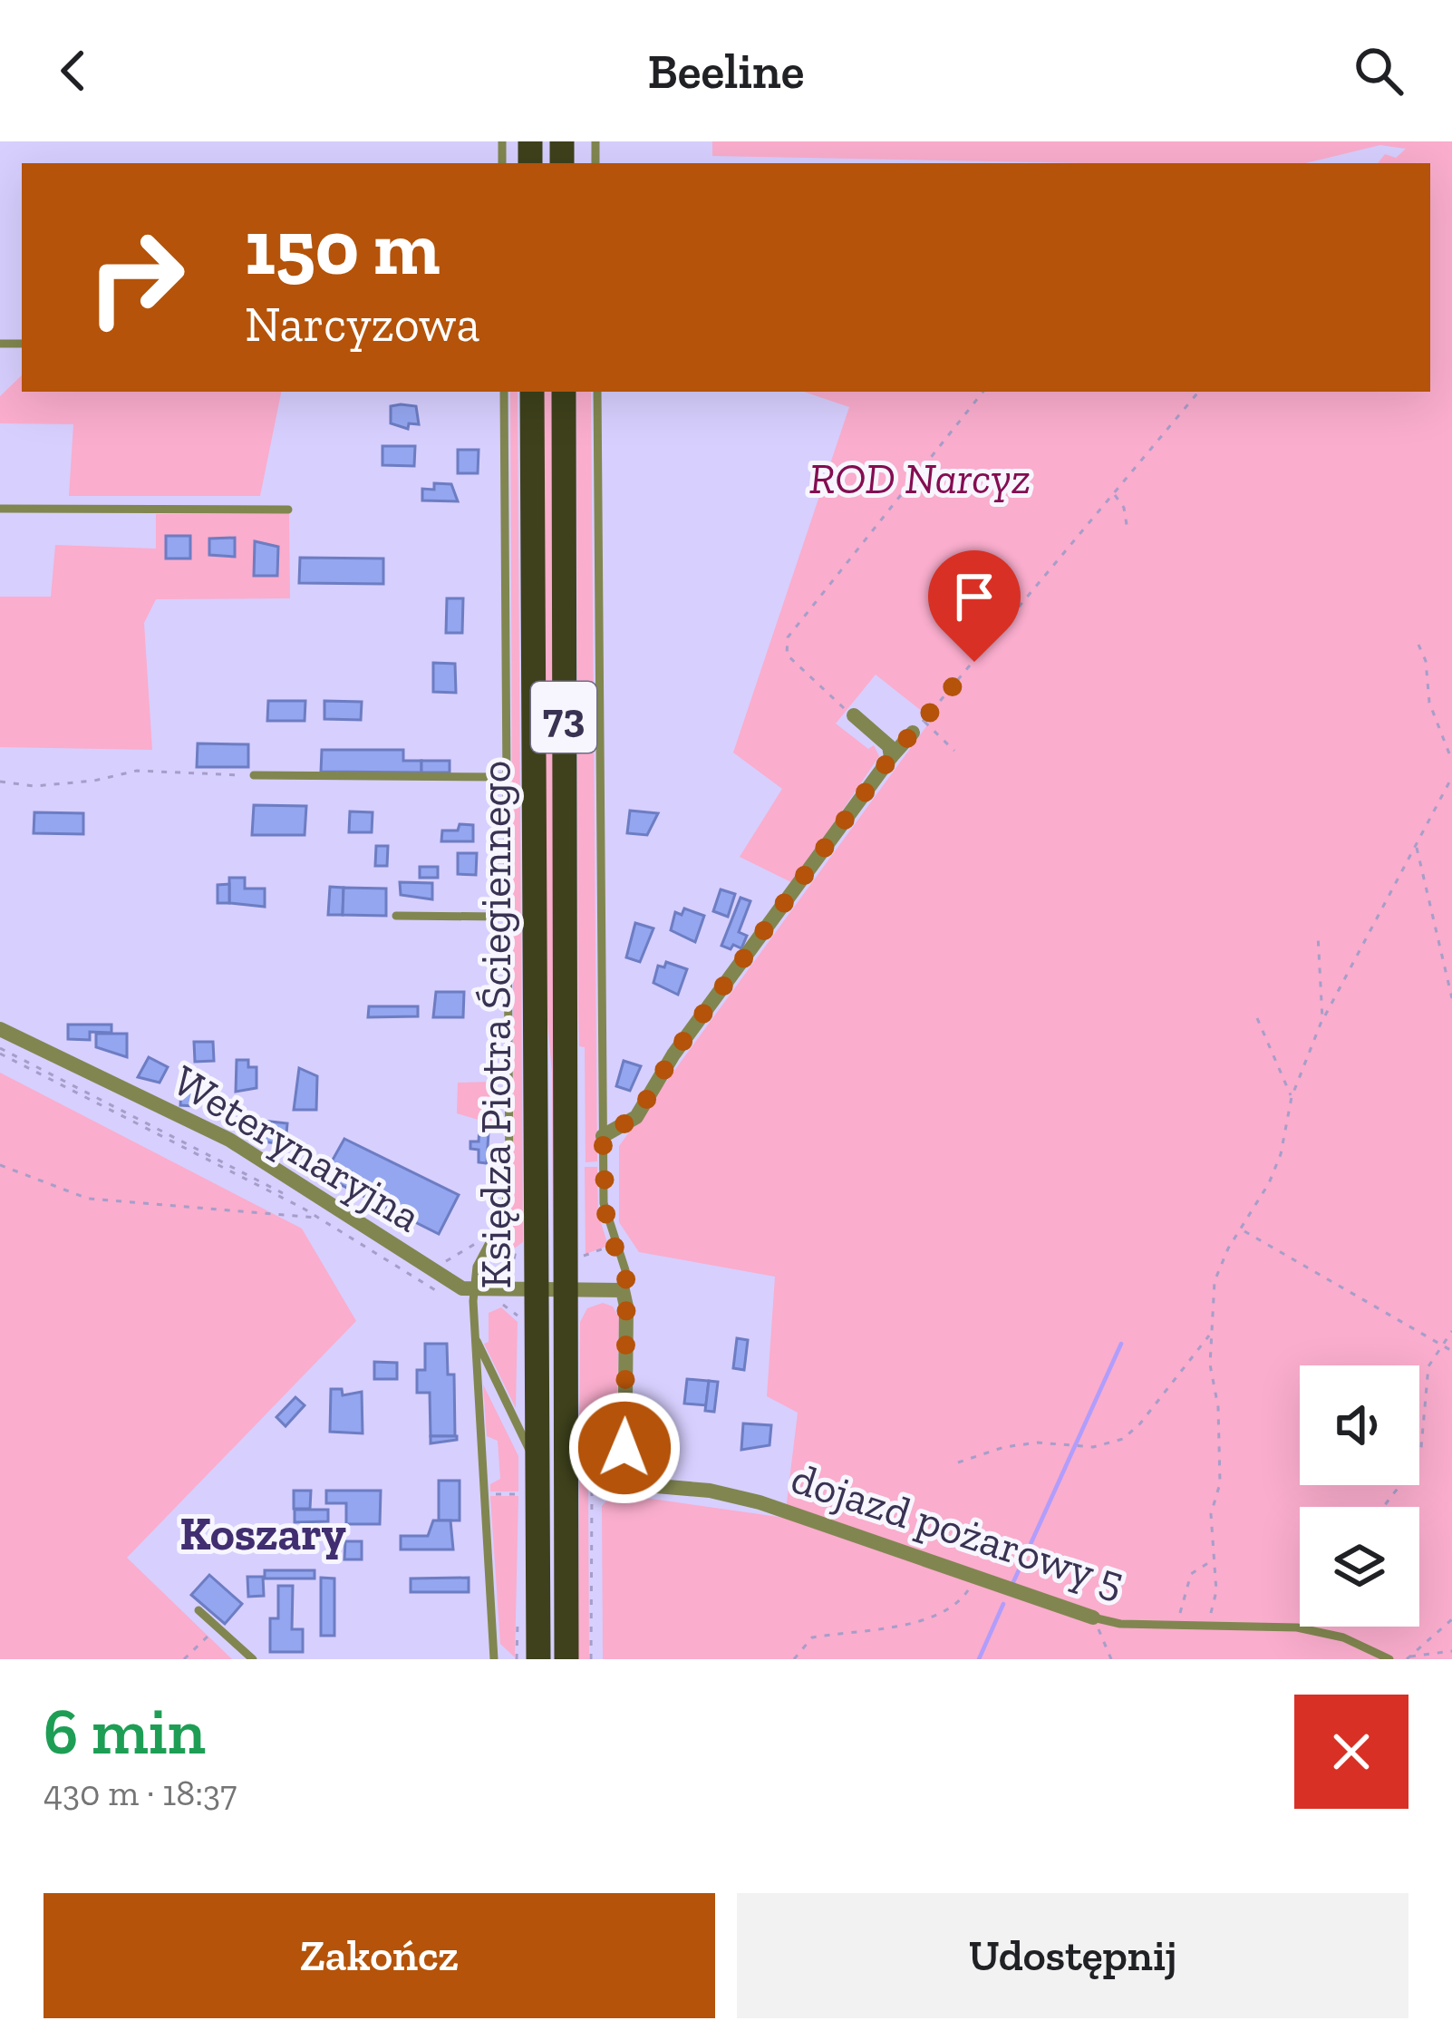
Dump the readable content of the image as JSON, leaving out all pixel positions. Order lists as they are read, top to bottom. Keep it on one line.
{"streets":{"main road":["73","Księdza Piotra Ściegiennego"],"street":["Weterynaryjna","dojazd pożarowy 5"]},"crossings":[["Księdza Piotra Ściegiennego","Weterynaryjna"]],"districts":["Koszary"],"parks":["ROD Narcyz"],"page":{"header":"Beeline","turn":["150 m","Narcyzowa"],"heading":["6 min","430 m · 18:37"],"buttons":["Zakończ","Udostępnij"]}}
